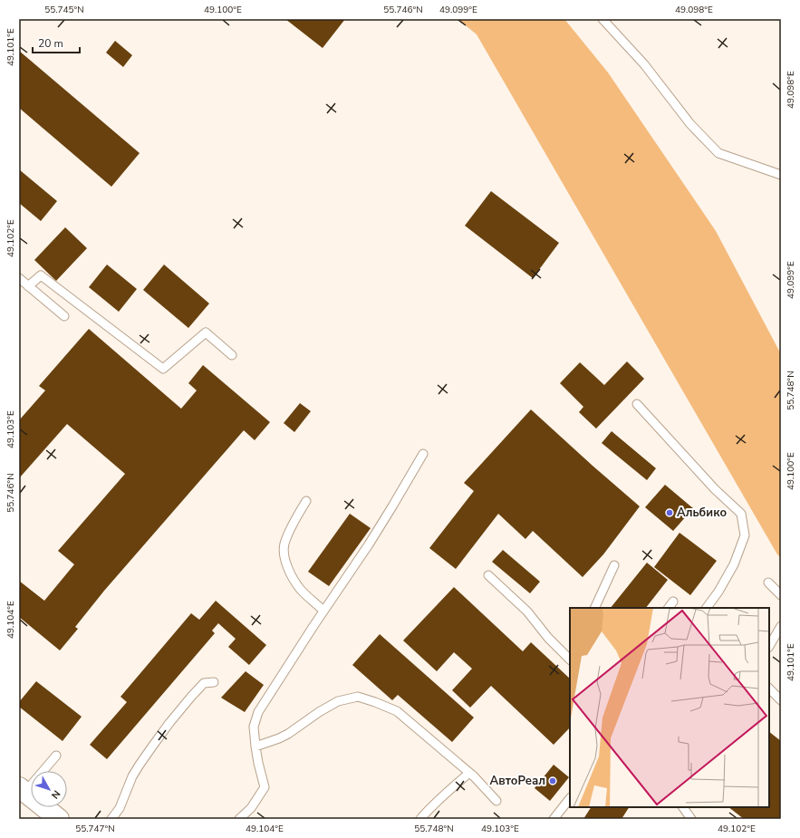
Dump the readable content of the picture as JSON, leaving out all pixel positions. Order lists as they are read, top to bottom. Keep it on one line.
{"places":["Альбико","АвтоРеал"],"scale_bar":"20 m","north":"bottom right","coordinates":["55.745°N","49.100°E","55.746°N","49.099°E","49.098°E","49.101°E","49.102°E","55.748°N","49.103°E","49.104°E","55.747°N"]}
